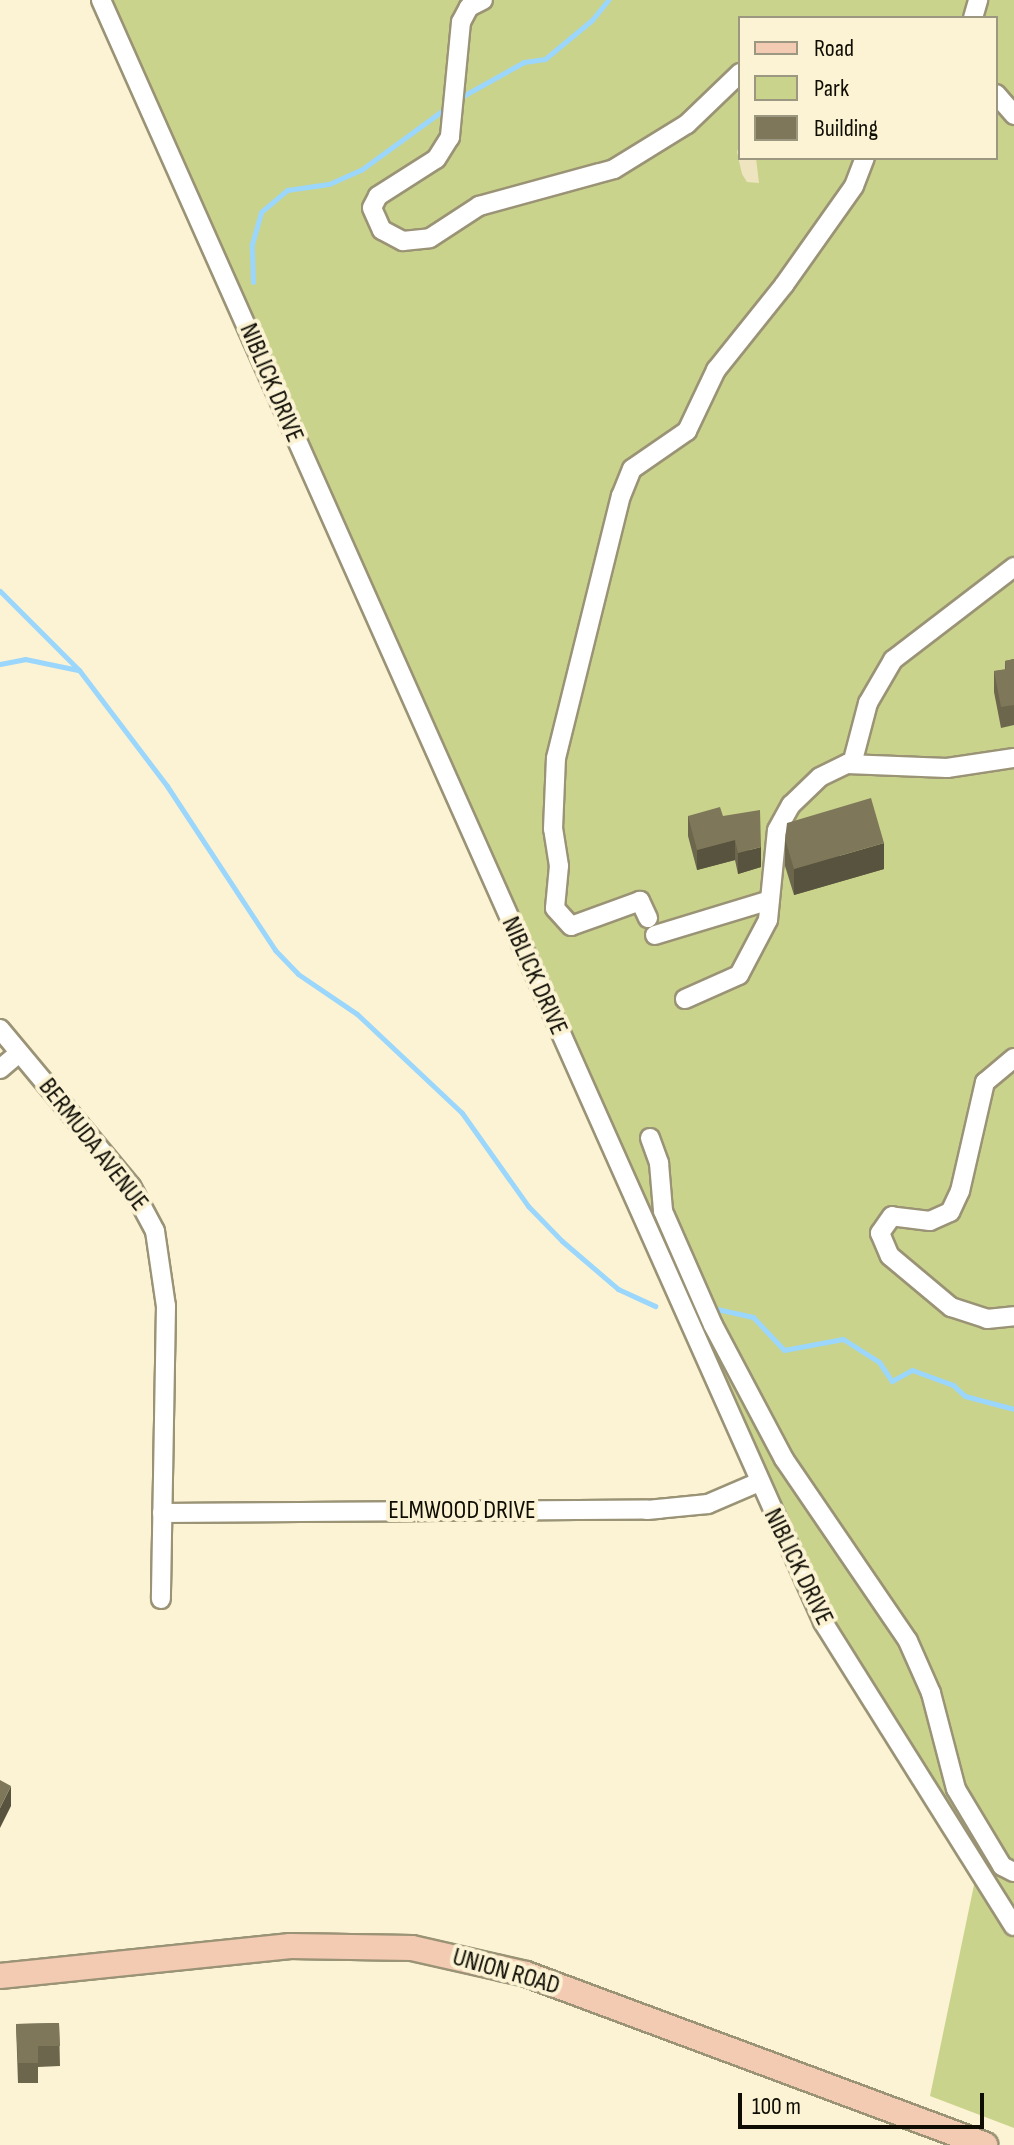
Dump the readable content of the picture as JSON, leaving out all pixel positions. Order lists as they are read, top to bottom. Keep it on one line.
{"streets":{"main road":["UNION ROAD"],"street":["NIBLICK DRIVE","BERMUDA AVENUE","ELMWOOD DRIVE"]},"crossings":[["NIBLICK DRIVE","ELMWOOD DRIVE"],["BERMUDA AVENUE","ELMWOOD DRIVE"]],"legend":["Road","Park","Building"],"scale_bar":"100 m"}
